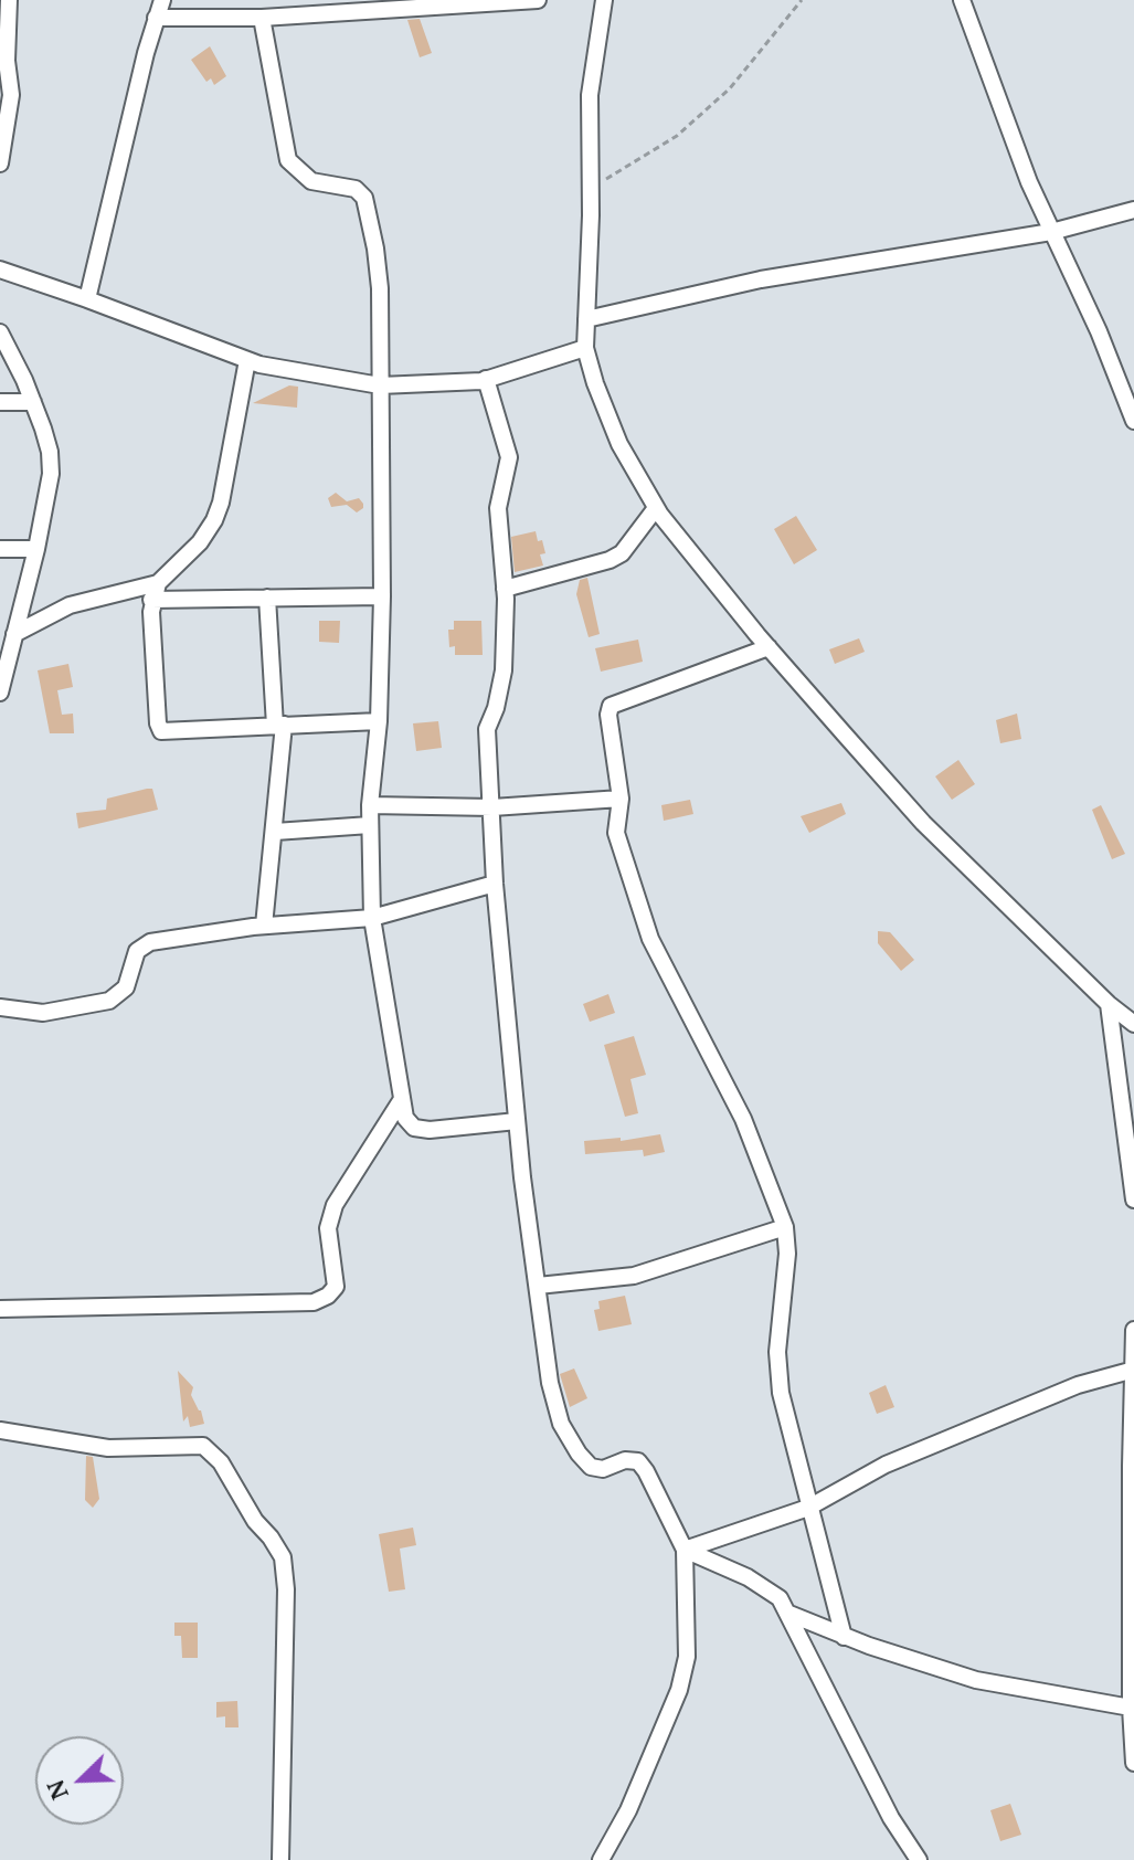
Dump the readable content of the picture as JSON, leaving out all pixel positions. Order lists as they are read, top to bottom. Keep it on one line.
{"north":"bottom left"}
